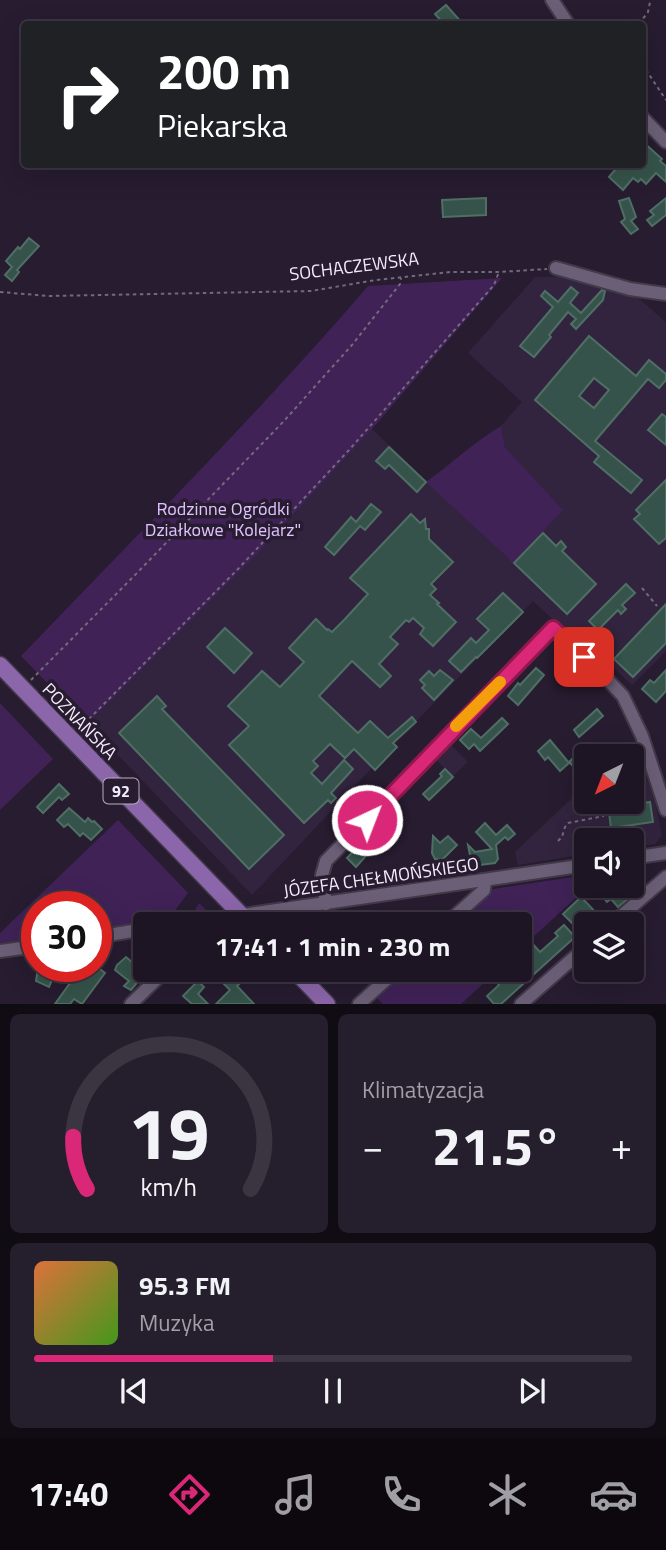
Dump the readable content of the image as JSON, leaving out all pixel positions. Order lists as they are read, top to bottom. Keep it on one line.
{"streets":{"main road":["POZNAŃSKA","92"],"street":["JÓZEFA CHEŁMOŃSKIEGO"],"path":["SOCHACZEWSKA"]},"parks":["Rodzinne Ogródki Działkowe \"Kolejarz\""],"north":"bottom left","page":{"turn":["200 m","Piekarska"],"limit":"30","trip":"17:41 · 1 min · 230 m","tile":"Klimatyzacja","heat":["−","21.5°","+"],"song":["95.3 FM","Muzyka"],"tabs":"17:40","gauge":["19","km/h"]}}
